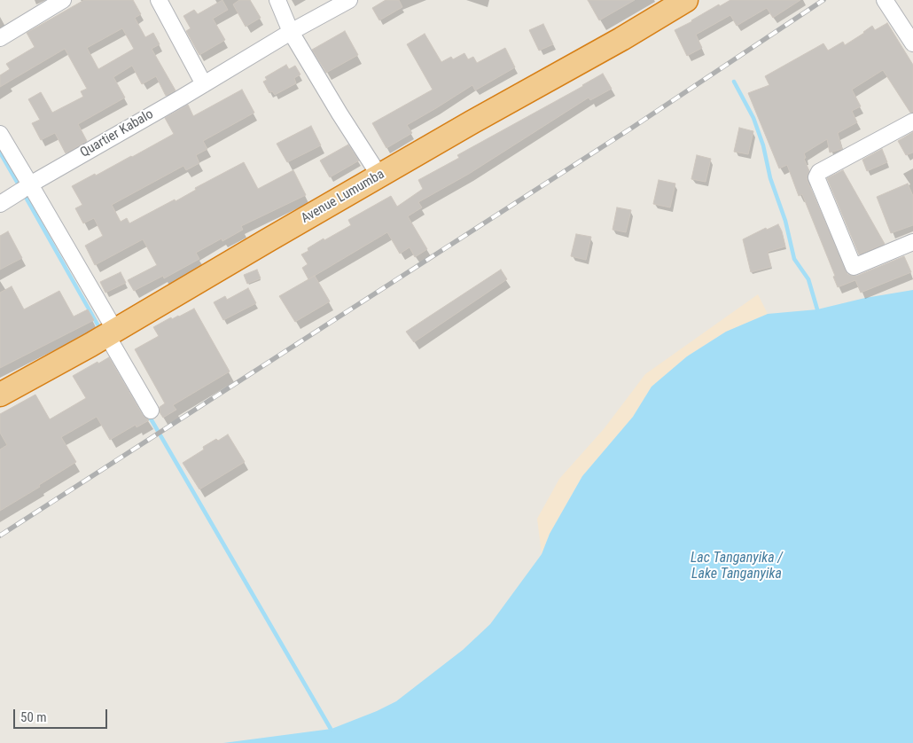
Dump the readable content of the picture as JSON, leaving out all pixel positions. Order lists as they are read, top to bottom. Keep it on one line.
{"streets":{"highway":["Avenue Lumumba"],"street":["Quartier Kabalo"]},"water":["Lac Tanganyika / Lake Tanganyika"],"scale_bar":"50 m"}
